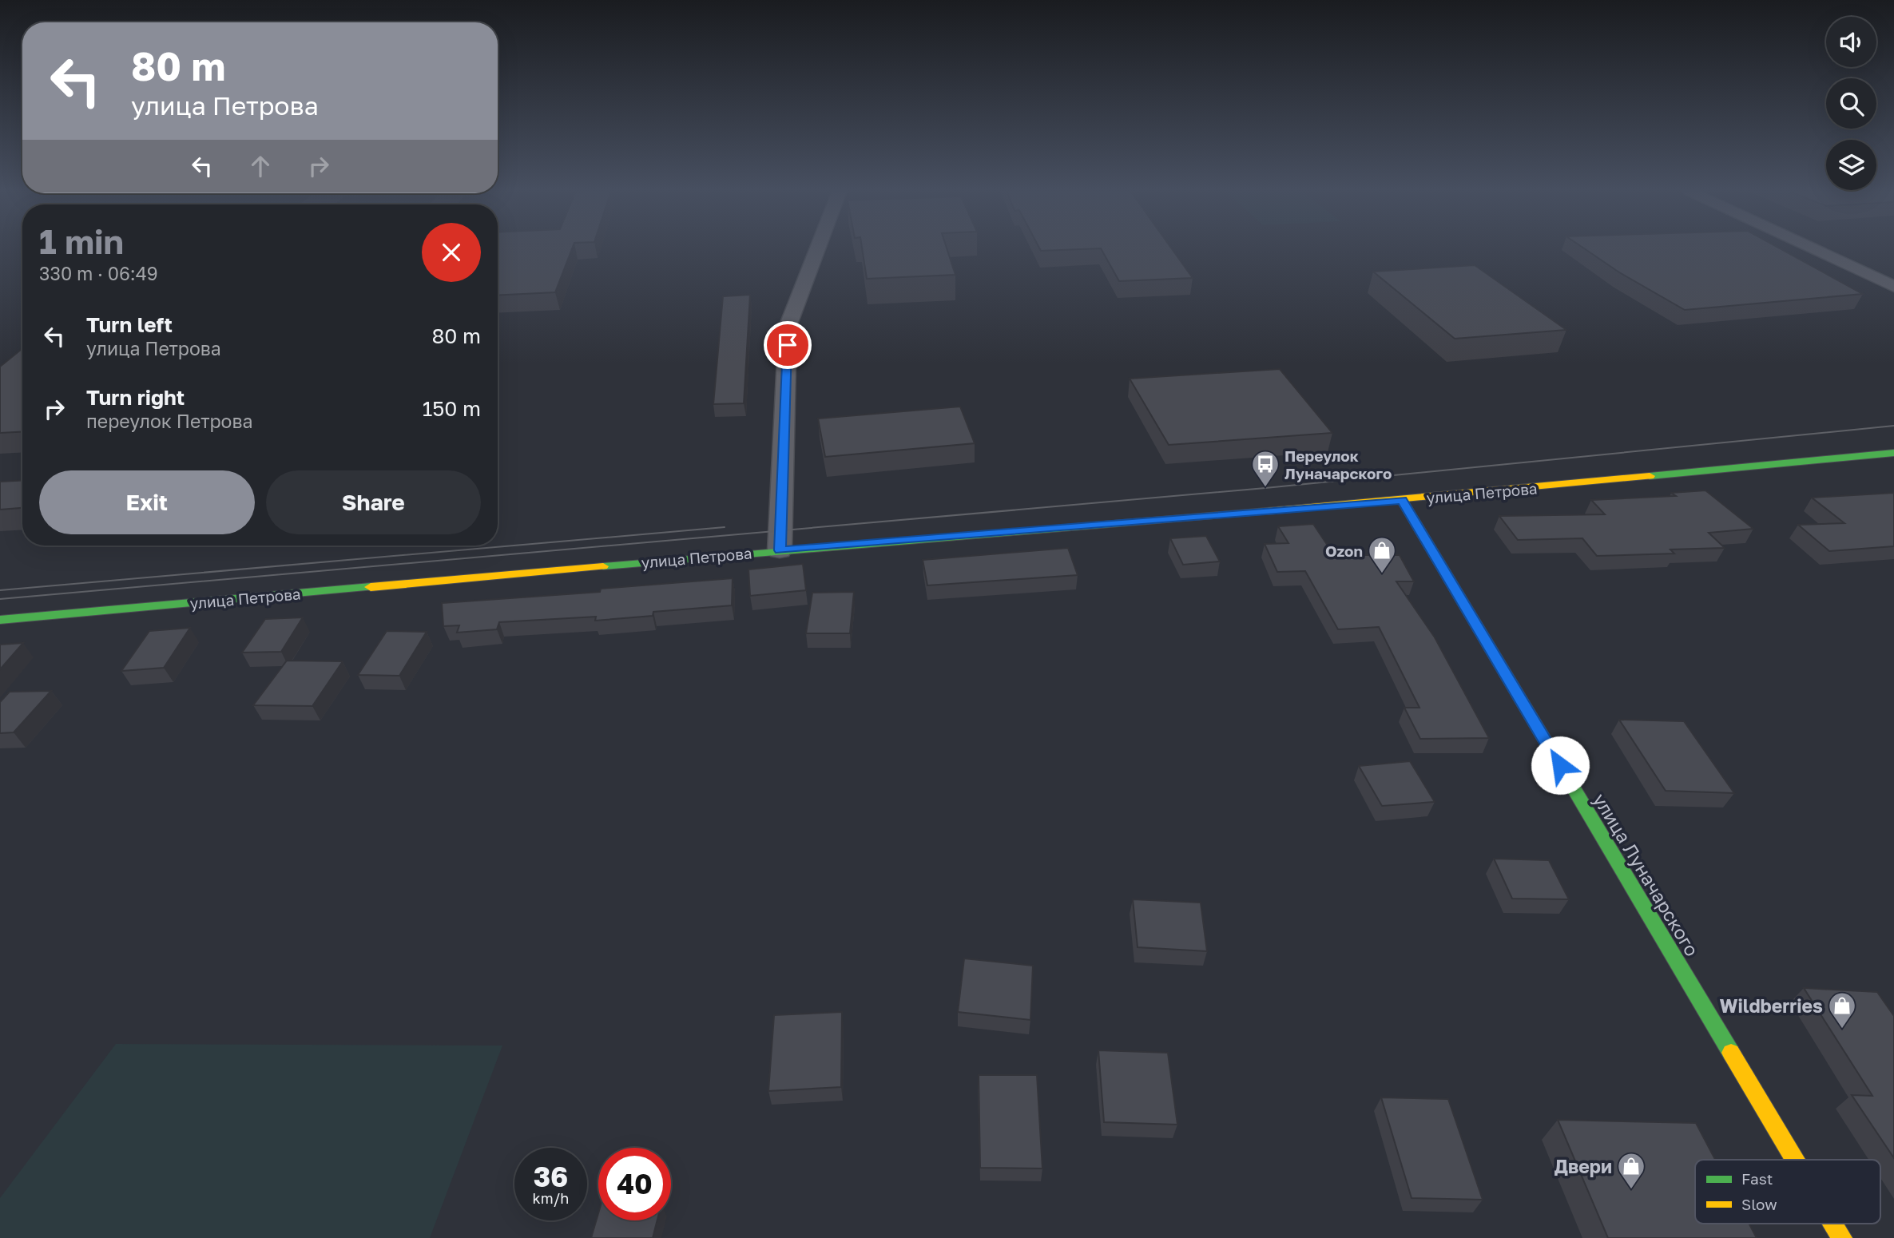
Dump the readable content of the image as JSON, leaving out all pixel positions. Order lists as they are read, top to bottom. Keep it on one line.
{"streets":{"street":["улица Петрова","улица Луначарского"]},"crossings":[["улица Петрова","улица Луначарского"]],"places":{"bus stop":["Переулок Луначарского"],"shop":["Ozon","Wildberries","Двери"]},"legend":["Fast","Slow"],"page":{"turn":["80 m","улица Петрова"],"heading":["1 min","330 m · 06:49"],"list":[{"name":"Turn left","note":"улица Петрова","value":"80 m"},{"name":"Turn right","note":"переулок Петрова","value":"150 m"}],"buttons":["Exit","Share"],"speed":"36 km/h","limit":"40"}}
